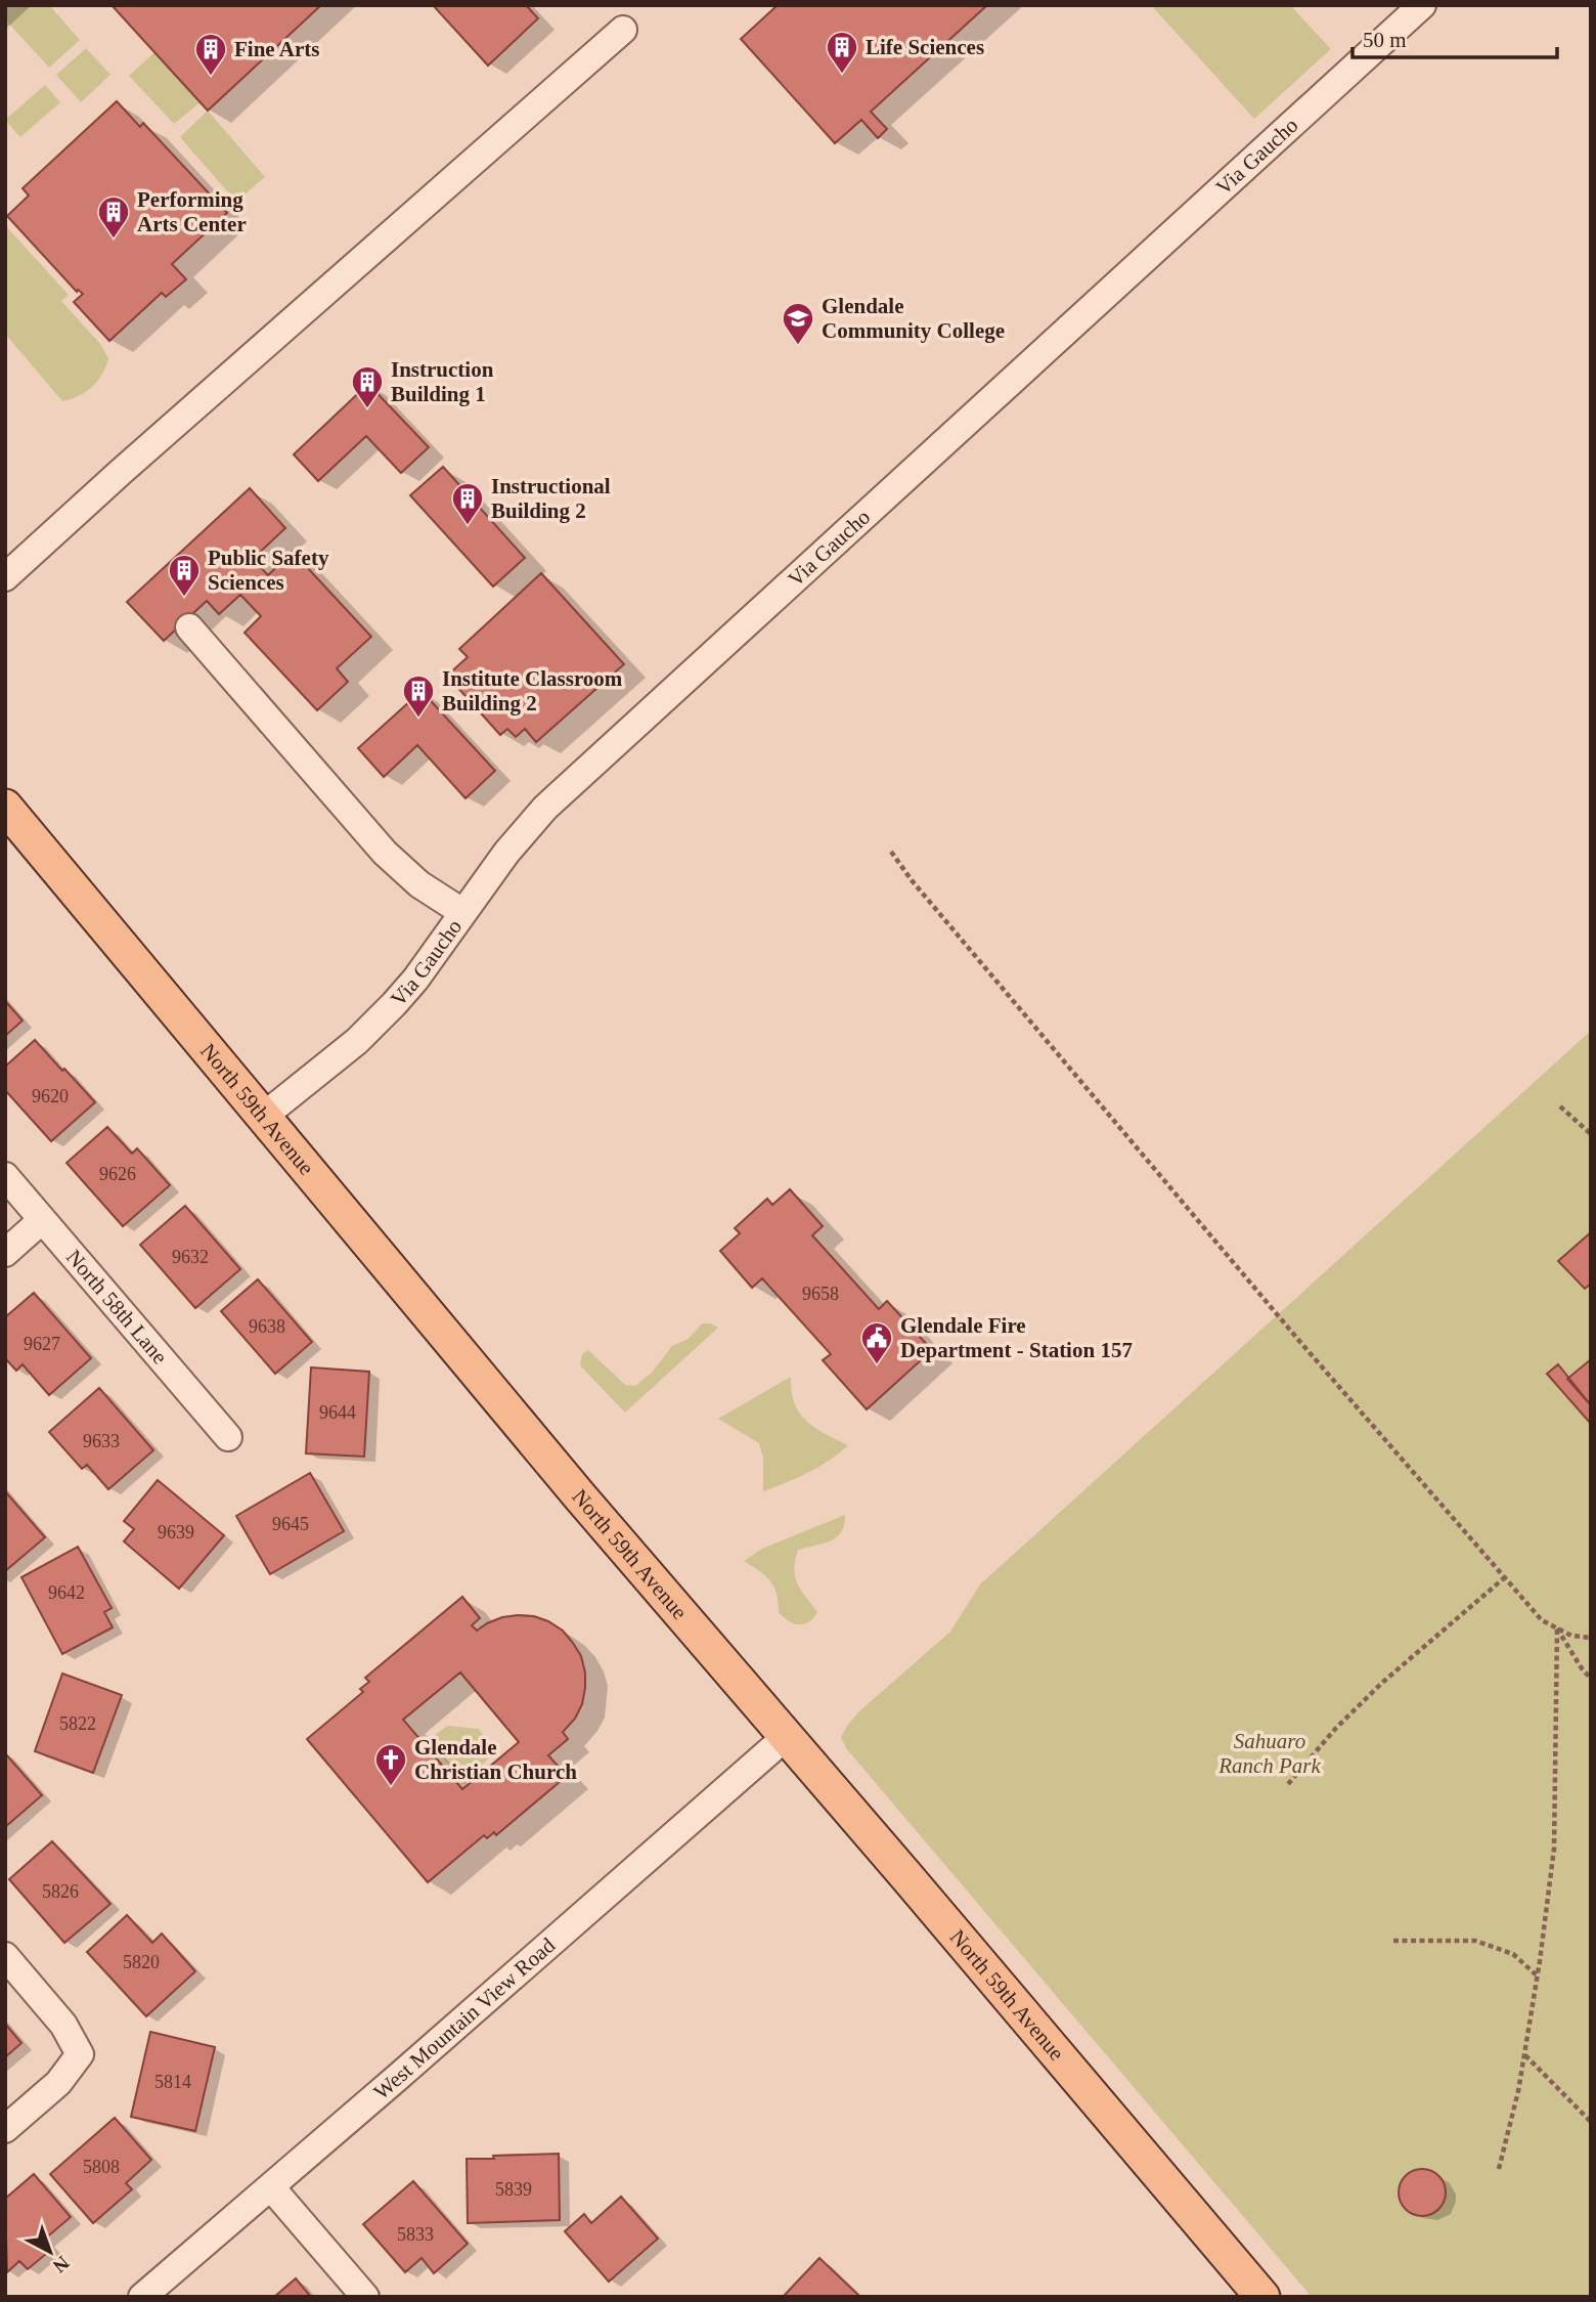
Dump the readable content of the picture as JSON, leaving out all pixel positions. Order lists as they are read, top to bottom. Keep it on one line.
{"streets":{"main road":["North 59th Avenue"],"street":["Via Gaucho","North 58th Lane","West Mountain View Road"]},"crossings":[["Via Gaucho","North 59th Avenue"],["North 59th Avenue","West Mountain View Road"]],"parks":["Sahuaro Ranch Park"],"places":{"building":["Life Sciences","Fine Arts","Performing Arts Center","Instruction Building 1","Instructional Building 2","Public Safety Sciences","Institute Classroom Building 2"],"school or university":["Glendale Community College"],"public building":["Glendale Fire Department - Station 157"],"church":["Glendale Christian Church"]},"house_numbers":["9620","9626","9632","9658","9638","9627","9644","9633","9645","9639","9642","5822","5826","5820","5814","5808","5839","5833"],"scale_bar":"50 m","north":"bottom right"}
